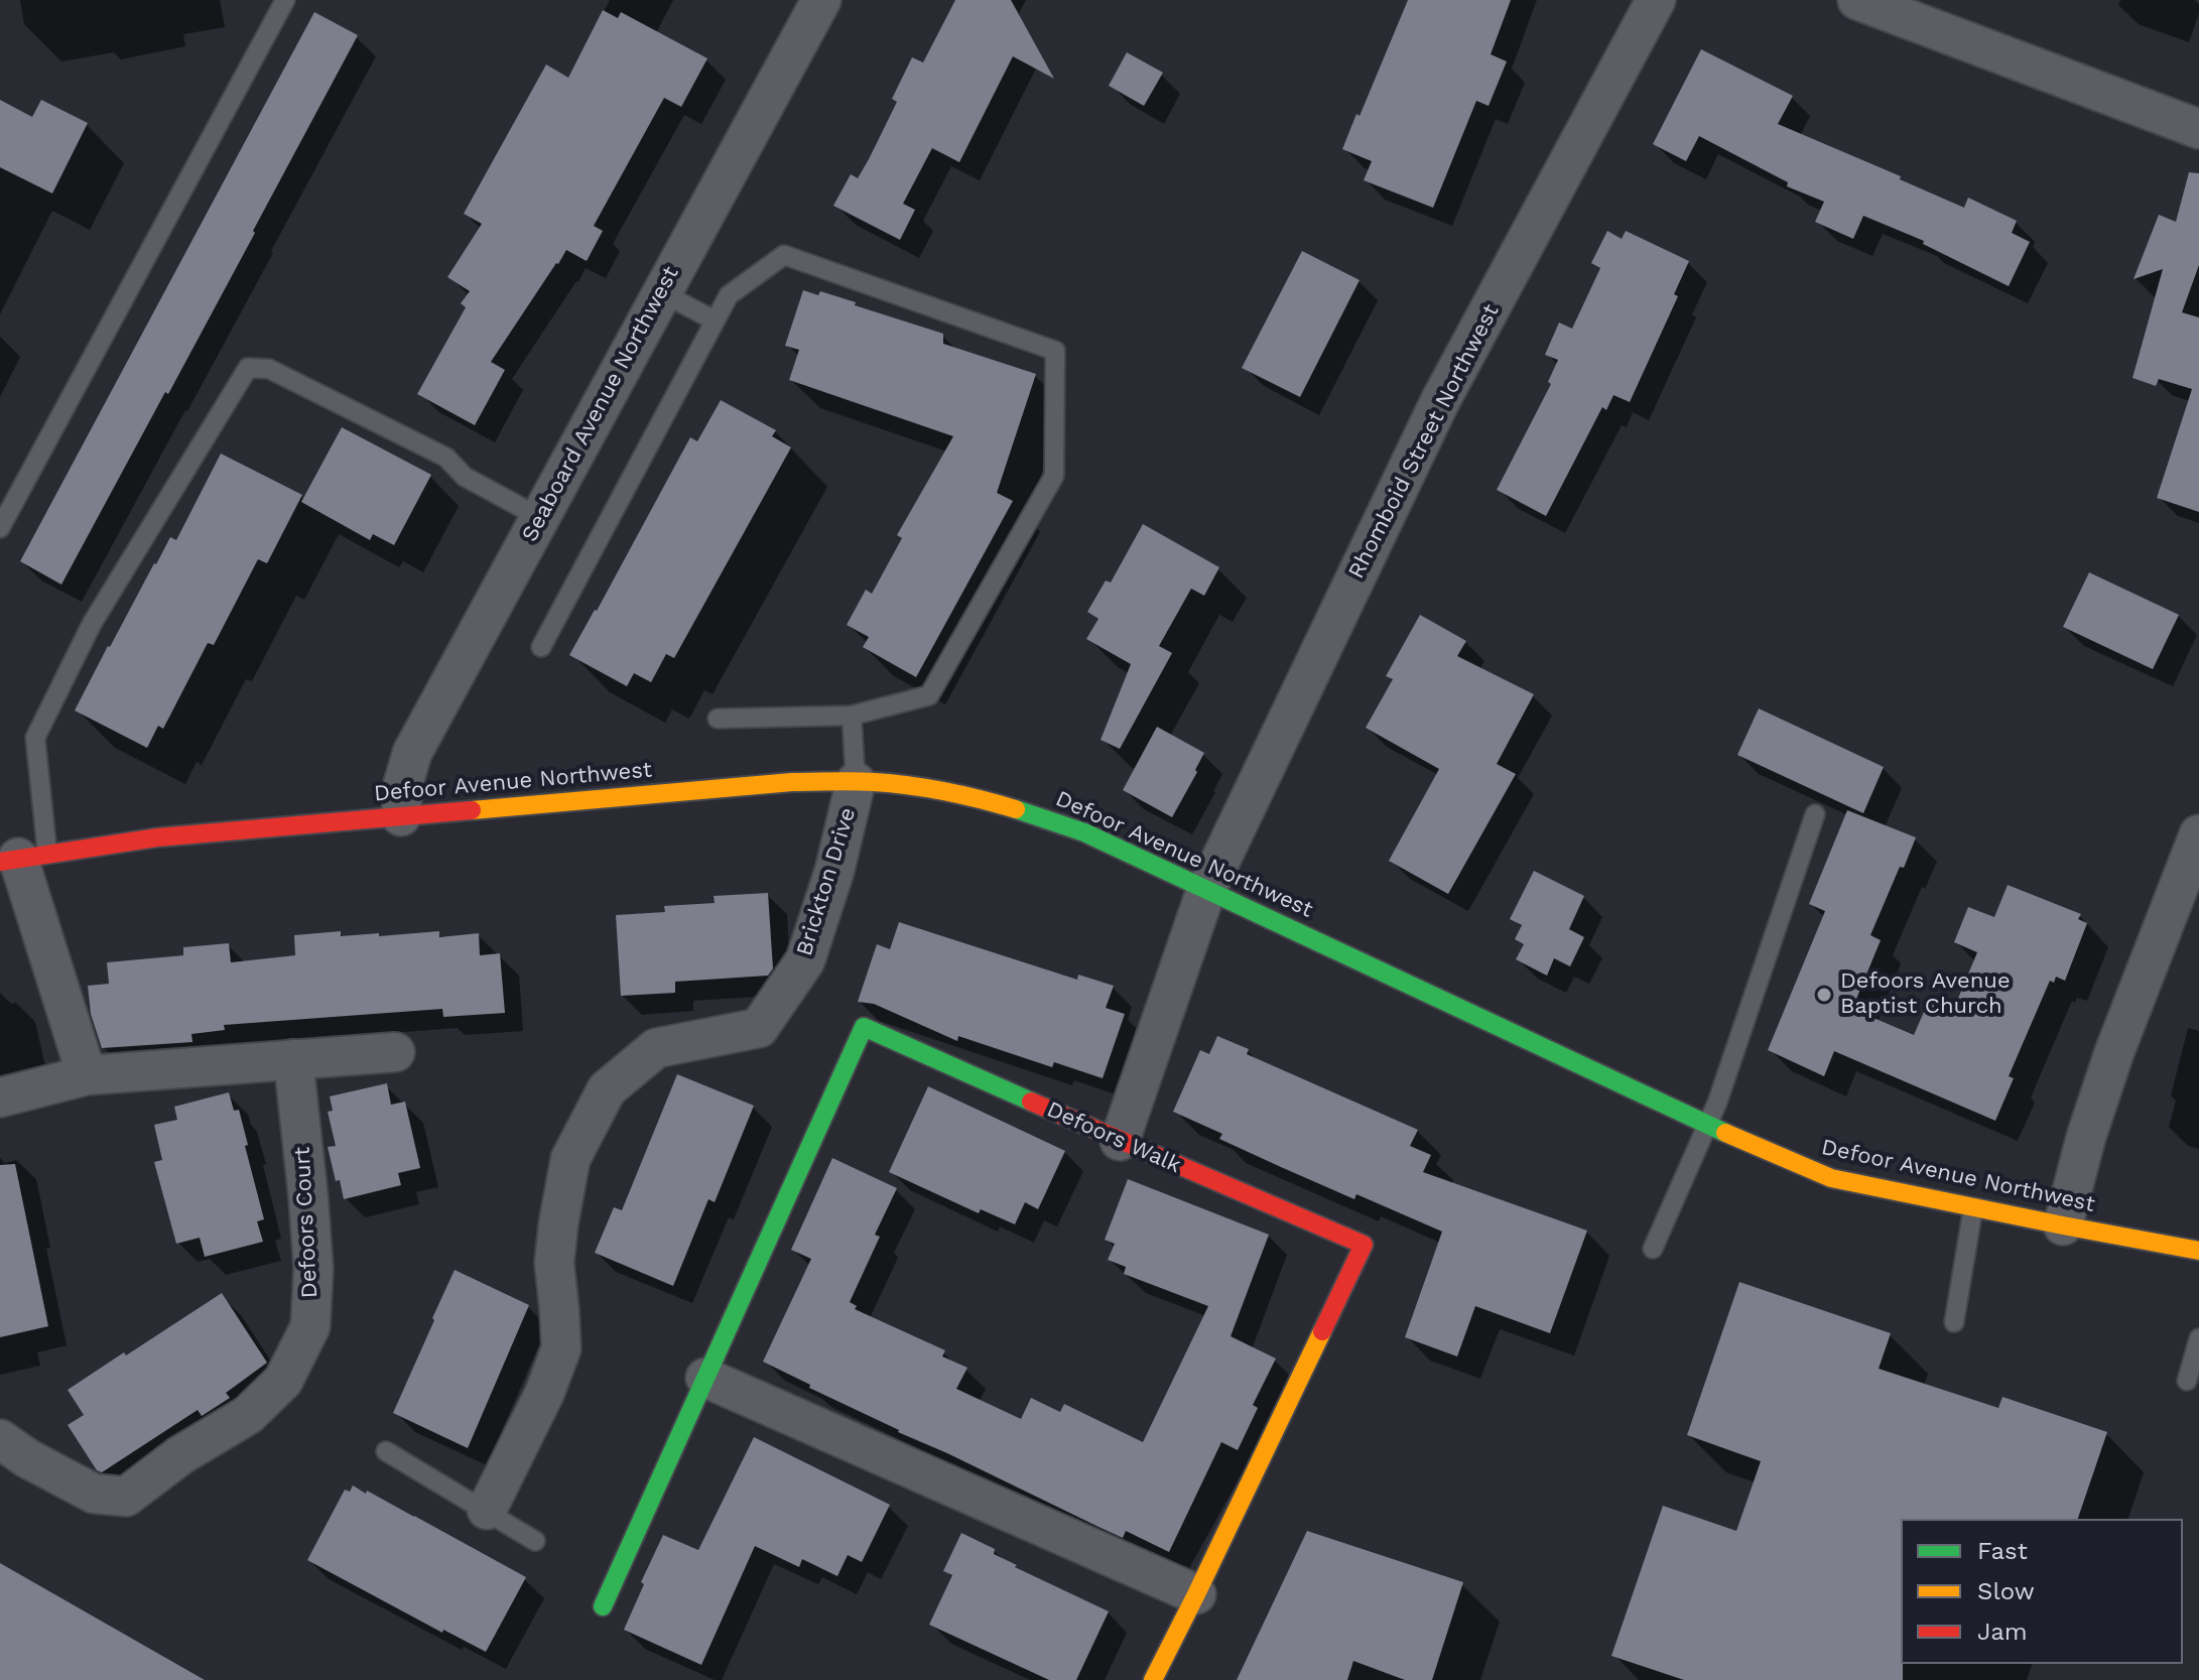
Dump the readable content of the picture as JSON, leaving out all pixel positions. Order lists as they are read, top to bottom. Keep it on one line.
{"streets":{"street":["Seaboard Avenue Northwest","Rhomboid Street Northwest","Defoor Avenue Northwest","Brickton Drive","Defoors Walk","Defoors Court"]},"crossings":[["Seaboard Avenue Northwest","Defoor Avenue Northwest"],["Rhomboid Street Northwest","Defoor Avenue Northwest"],["Rhomboid Street Northwest","Defoors Walk"],["Defoor Avenue Northwest","Brickton Drive"]],"places":["Defoors Avenue Baptist Church"],"legend":["Fast","Slow","Jam"]}
